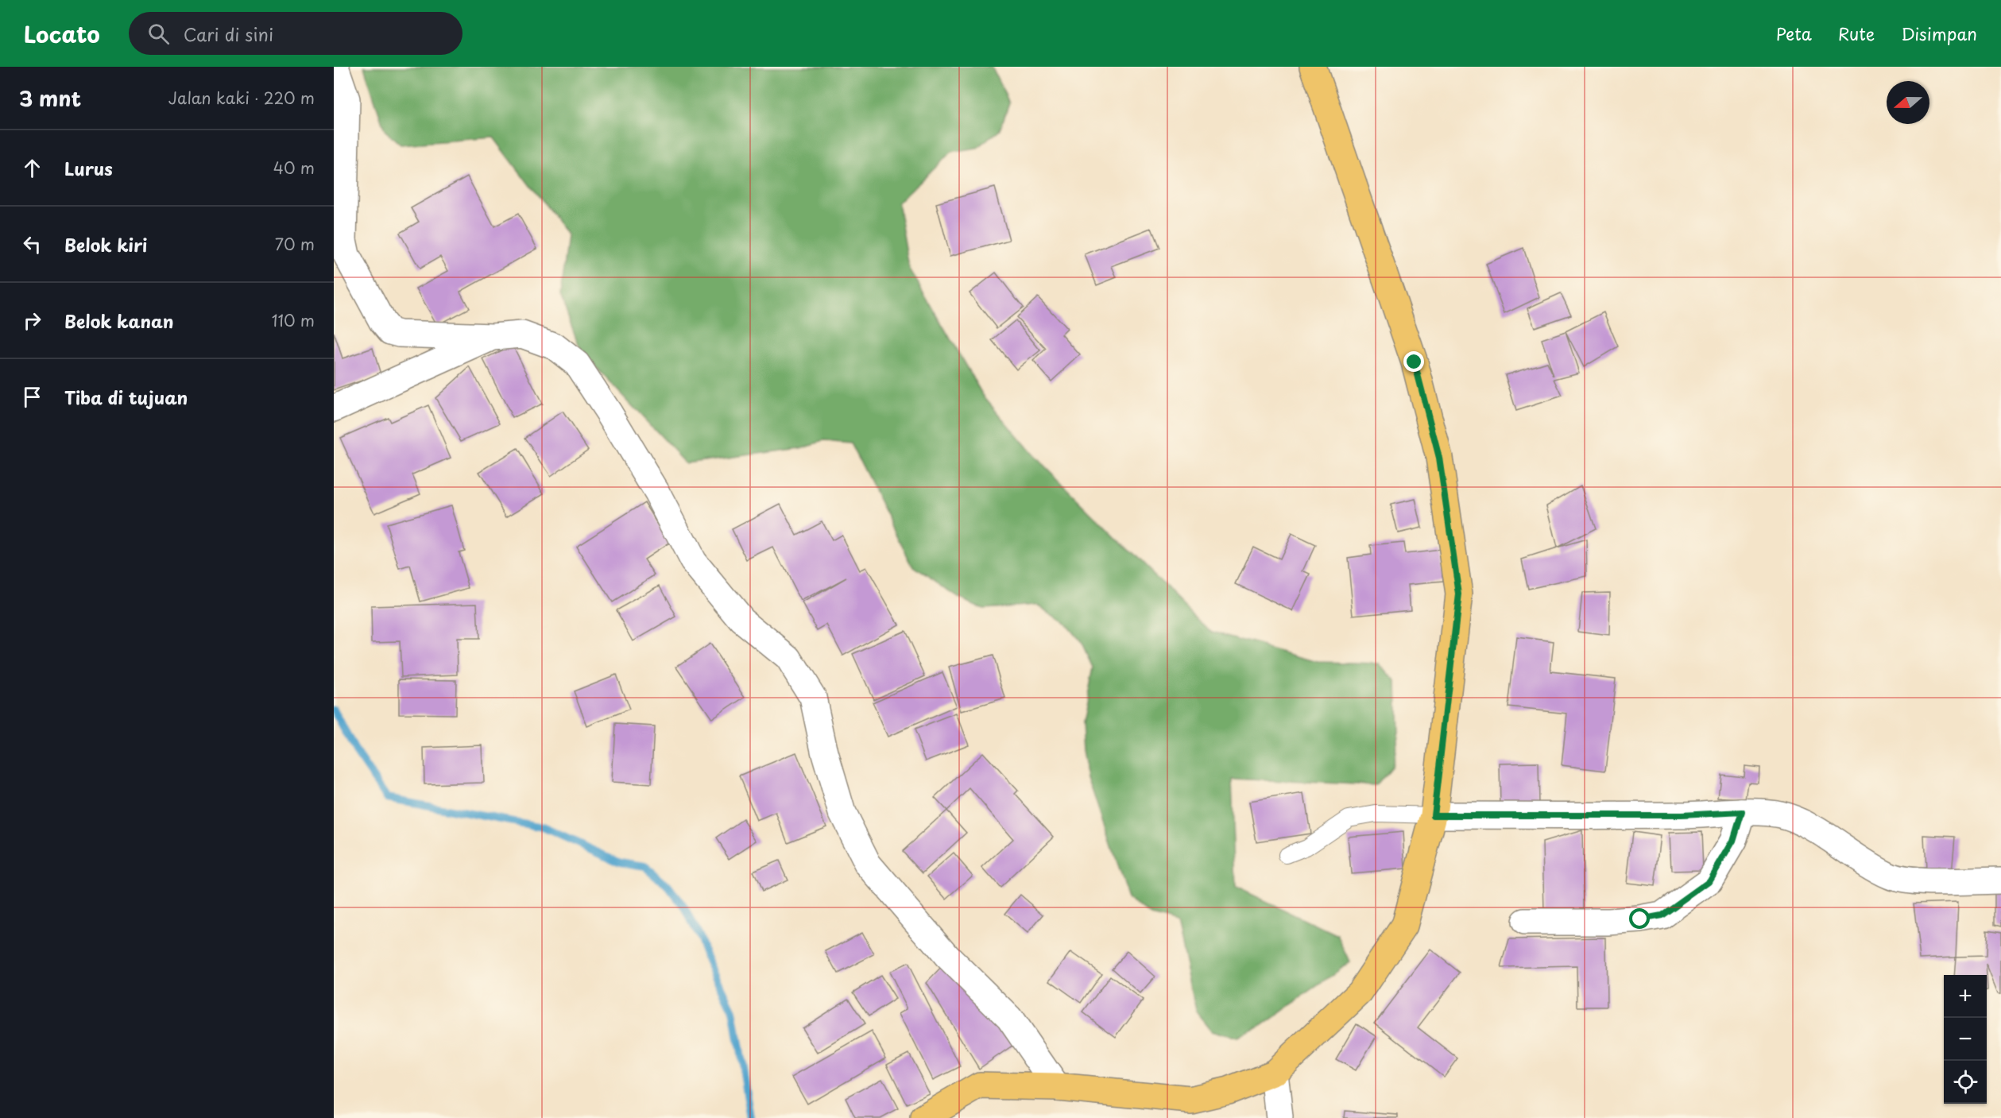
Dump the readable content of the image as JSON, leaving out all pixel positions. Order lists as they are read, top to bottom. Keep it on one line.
{"north":"left","page":{"header":"Locato","search":"Cari di sini","nav":["Peta","Rute","Disimpan"],"heading":["3 mnt","Jalan kaki · 220 m"],"list":[["Lurus","40 m"],["Belok kiri","70 m"],["Belok kanan","110 m"],"Tiba di tujuan"],"map_buttons":["+","−"]}}
